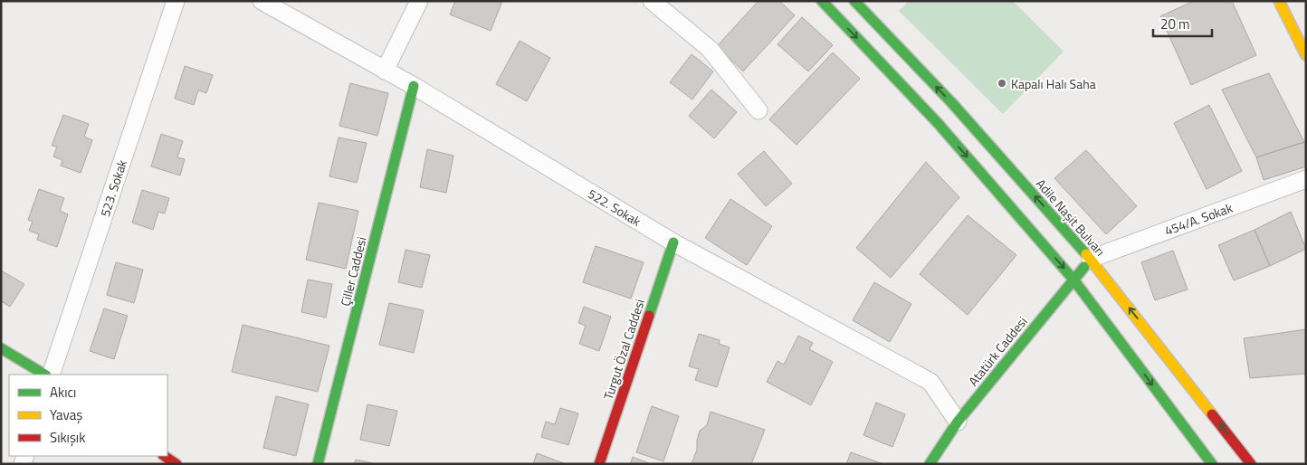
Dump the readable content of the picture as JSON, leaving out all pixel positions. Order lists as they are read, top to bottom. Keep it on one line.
{"streets":{"main road":["Adile Naşit Bulvarı","Çiller Caddesi","Turgut Özal Caddesi","Atatürk Caddesi"],"street":["523. Sokak","522. Sokak","454/A. Sokak"]},"crossings":[["522. Sokak","Çiller Caddesi"],["522. Sokak","Turgut Özal Caddesi"],["522. Sokak","Atatürk Caddesi"],["Adile Naşit Bulvarı","454/A. Sokak"],["Adile Naşit Bulvarı","Atatürk Caddesi"],["454/A. Sokak","Atatürk Caddesi"]],"places":["Kapalı Halı Saha"],"legend":["Akıcı","Yavaş","Sıkışık"],"scale_bar":"20 m"}
